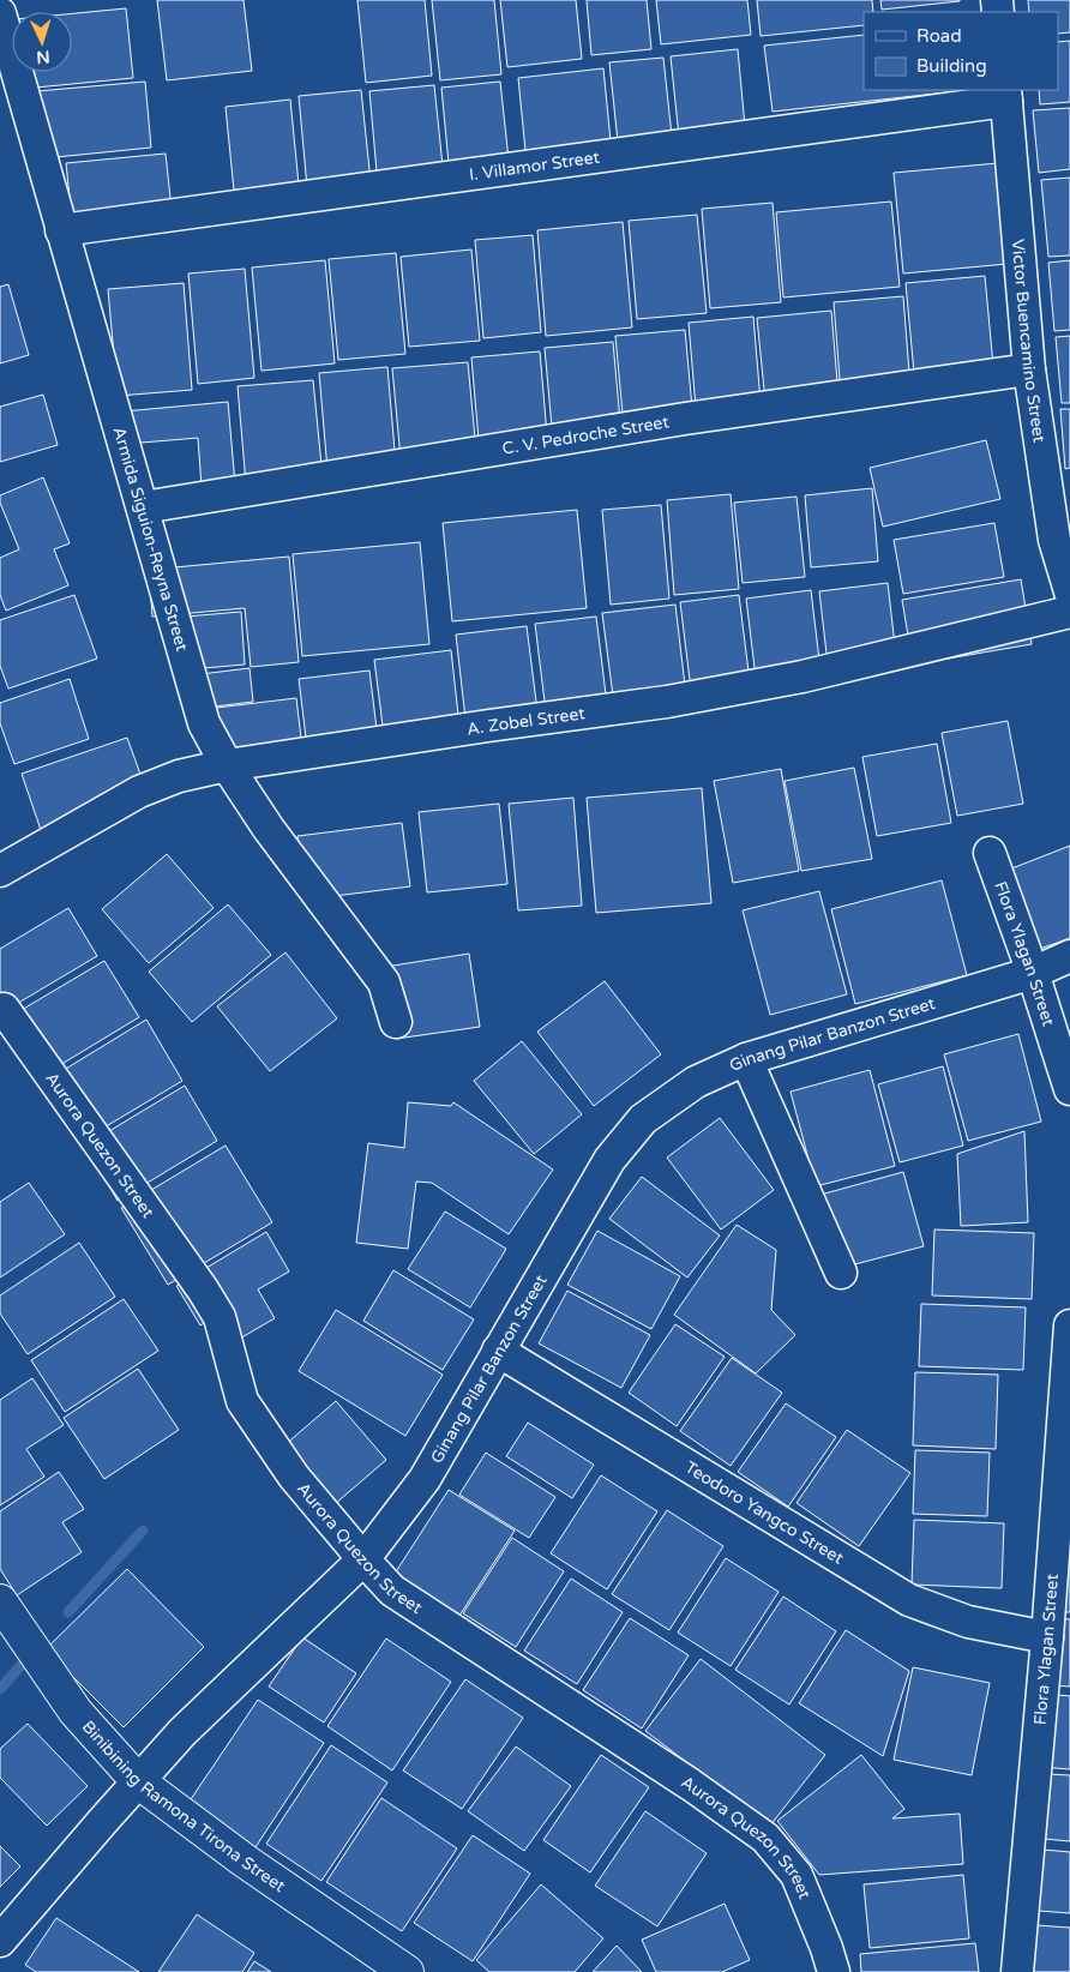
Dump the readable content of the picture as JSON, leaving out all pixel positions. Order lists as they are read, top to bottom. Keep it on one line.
{"streets":{"street":["I. Villamor Street","Victor Buencamino Street","C. V. Pedroche Street","Armida Siguion-Reyna Street","A. Zobel Street","Flora Ylagan Street","Ginang Pilar Banzon Street","Aurora Quezon Street","Teodoro Yangco Street","Binibining Ramona Tirona Street"]},"crossings":[["I. Villamor Street","Victor Buencamino Street"],["I. Villamor Street","Armida Siguion-Reyna Street"],["Victor Buencamino Street","C. V. Pedroche Street"],["C. V. Pedroche Street","Armida Siguion-Reyna Street"],["Armida Siguion-Reyna Street","A. Zobel Street"],["Flora Ylagan Street","Ginang Pilar Banzon Street"],["Flora Ylagan Street","Teodoro Yangco Street"],["Ginang Pilar Banzon Street","Aurora Quezon Street"],["Ginang Pilar Banzon Street","Teodoro Yangco Street"],["Ginang Pilar Banzon Street","Binibining Ramona Tirona Street"]],"legend":["Road","Building"],"north":"bottom"}
